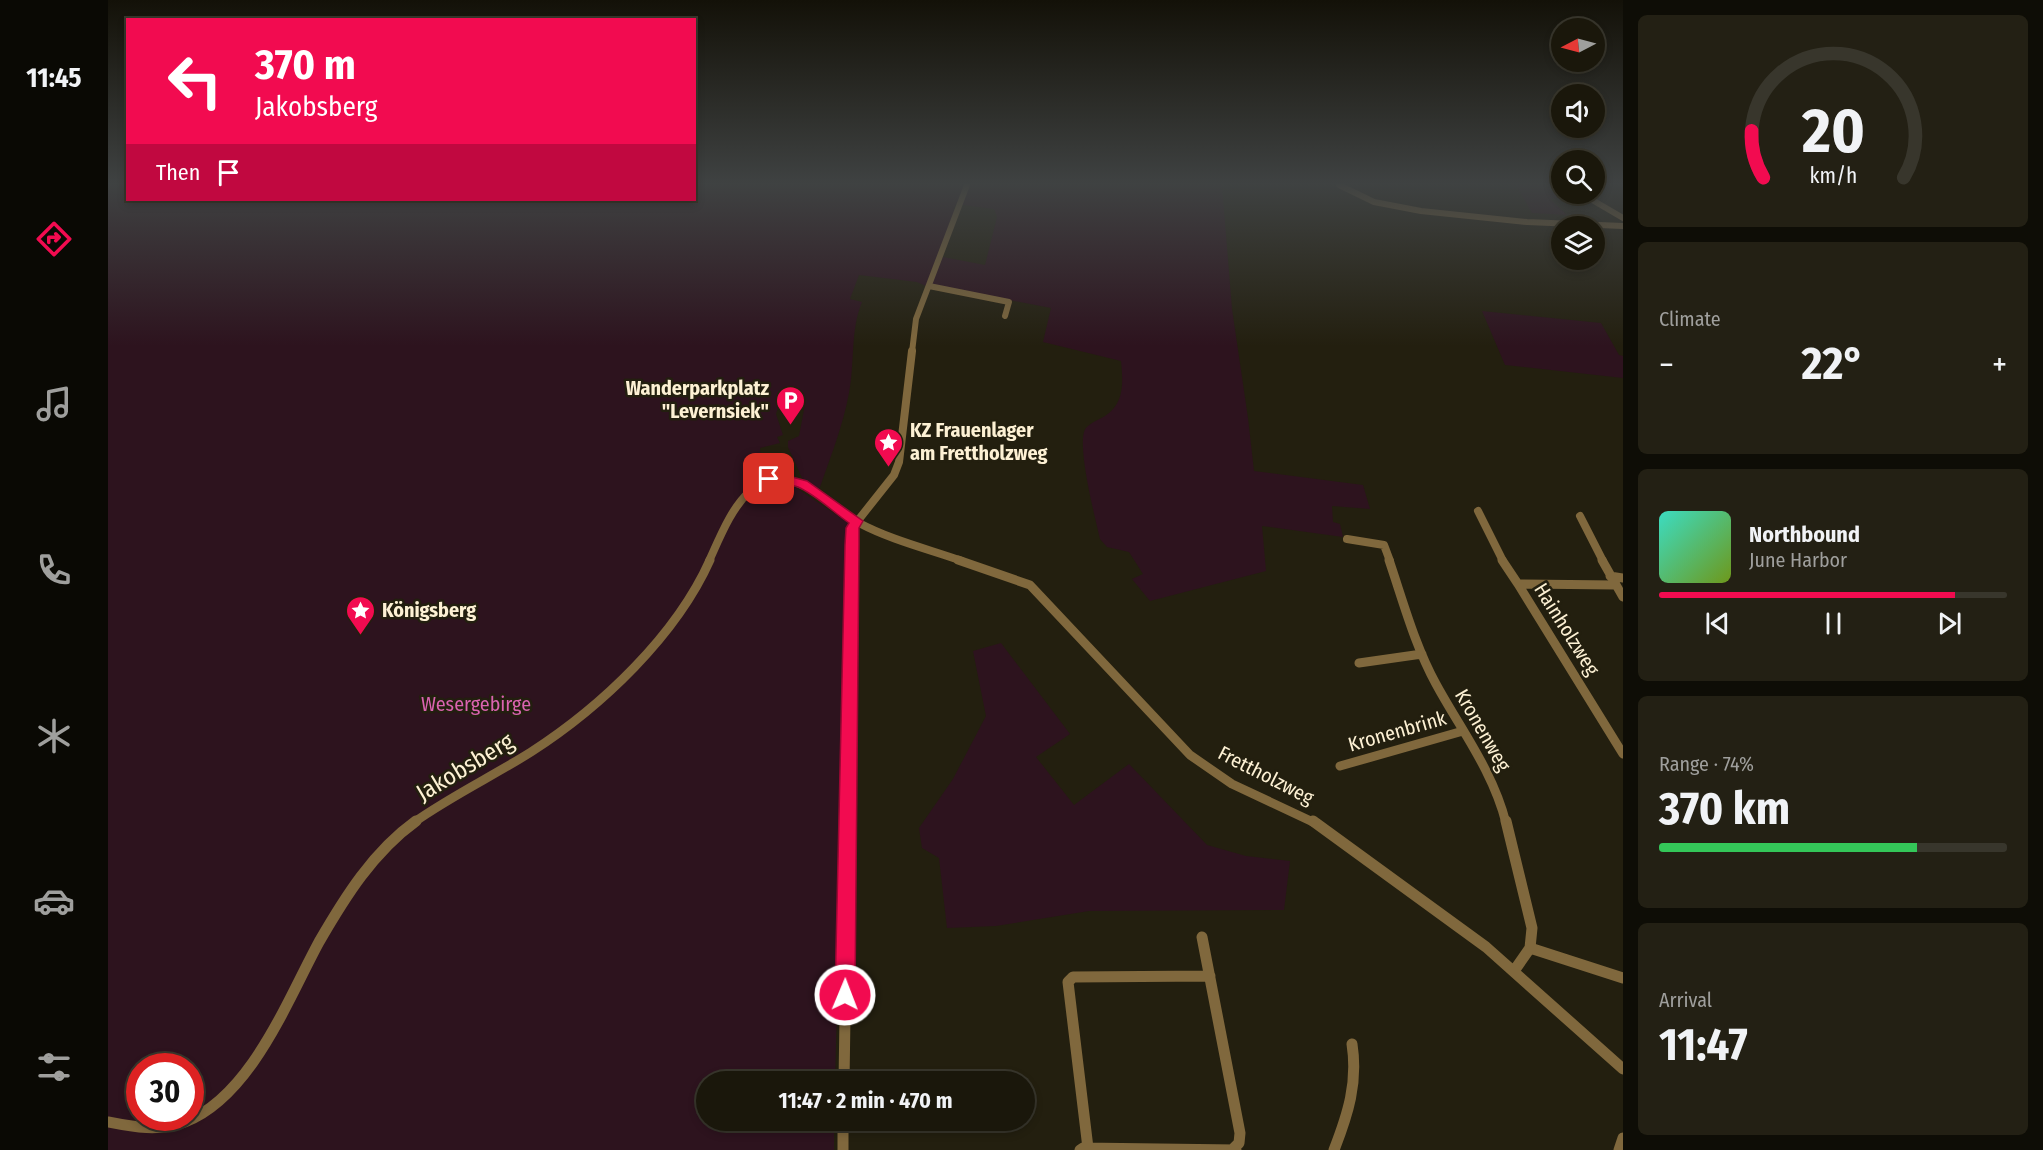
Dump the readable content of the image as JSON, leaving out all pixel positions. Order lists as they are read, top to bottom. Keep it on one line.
{"streets":{"street":["Hainholzweg","Kronenweg","Kronenbrink","Jakobsberg","Frettholzweg"]},"crossings":[["Kronenweg","Kronenbrink"],["Jakobsberg","Frettholzweg"]],"parks":["Wesergebirge"],"places":{"parking":["Wanderparkplatz \"Levernsiek\""],"place":["KZ Frauenlager am Frettholzweg","Königsberg"]},"north":"left","page":{"tabs":"11:45","turn":["370 m","Jakobsberg"],"then":"Then","tile":["Climate",["Range · 74%","370 km"],["Arrival","11:47"]],"heat":["−","22°","+"],"song":["Northbound","June Harbor"],"limit":"30","trip":"11:47 · 2 min · 470 m","gauge":["20","km/h"]}}
